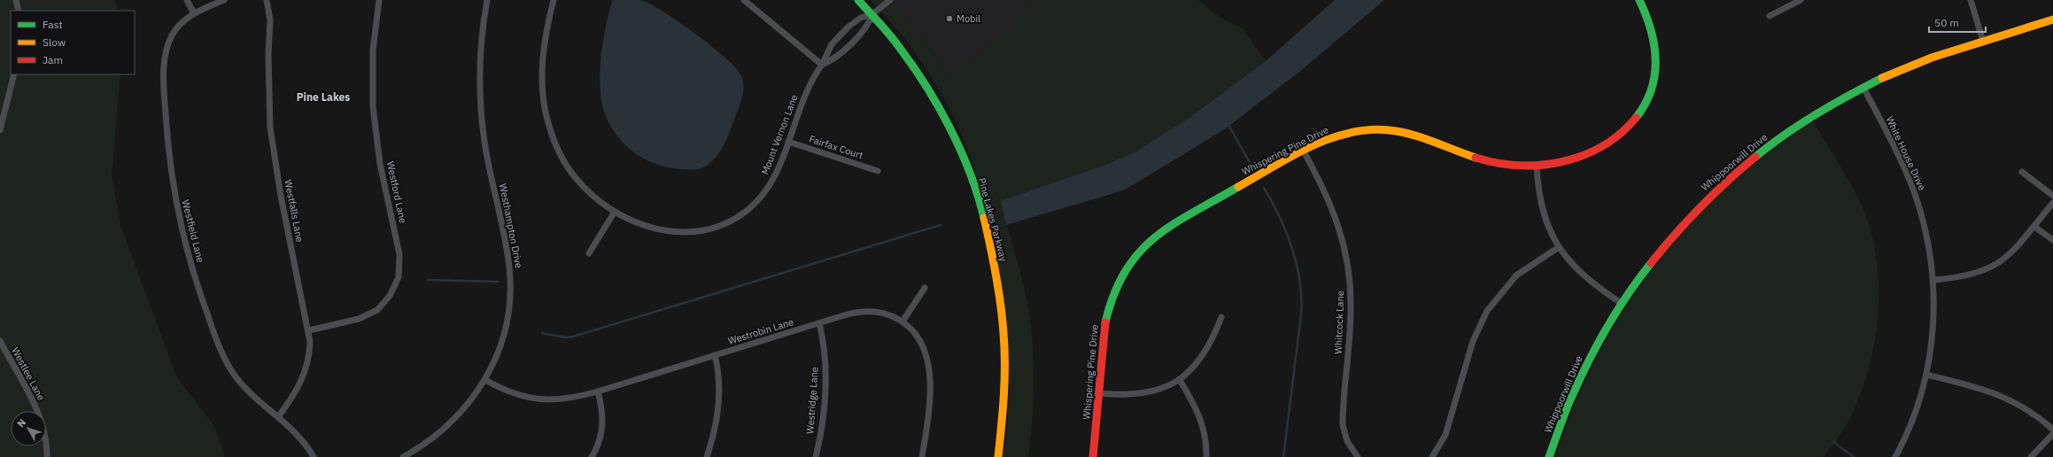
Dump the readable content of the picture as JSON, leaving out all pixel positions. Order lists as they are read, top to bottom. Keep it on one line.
{"streets":{"street":["Mount Vernon Lane","Fairfax Court","Whispering Pine Drive","White House Drive","Whippoorwill Drive","Westford Lane","Westfalls Lane","Pine Lakes Parkway","Westhampton Drive","Westfield Lane","Whitcock Lane","Westrobin Lane","Westlee Lane","Westridge Lane"]},"crossings":[["Mount Vernon Lane","Fairfax Court"],["Mount Vernon Lane","Pine Lakes Parkway"],["Whispering Pine Drive","Whitcock Lane"],["White House Drive","Whippoorwill Drive"],["Westford Lane","Westfalls Lane"],["Westfalls Lane","Westfield Lane"],["Westhampton Drive","Westrobin Lane"],["Westrobin Lane","Westridge Lane"]],"districts":["Pine Lakes"],"places":["Mobil"],"legend":["Fast","Slow","Jam"],"scale_bar":"50 m","north":"top left"}
